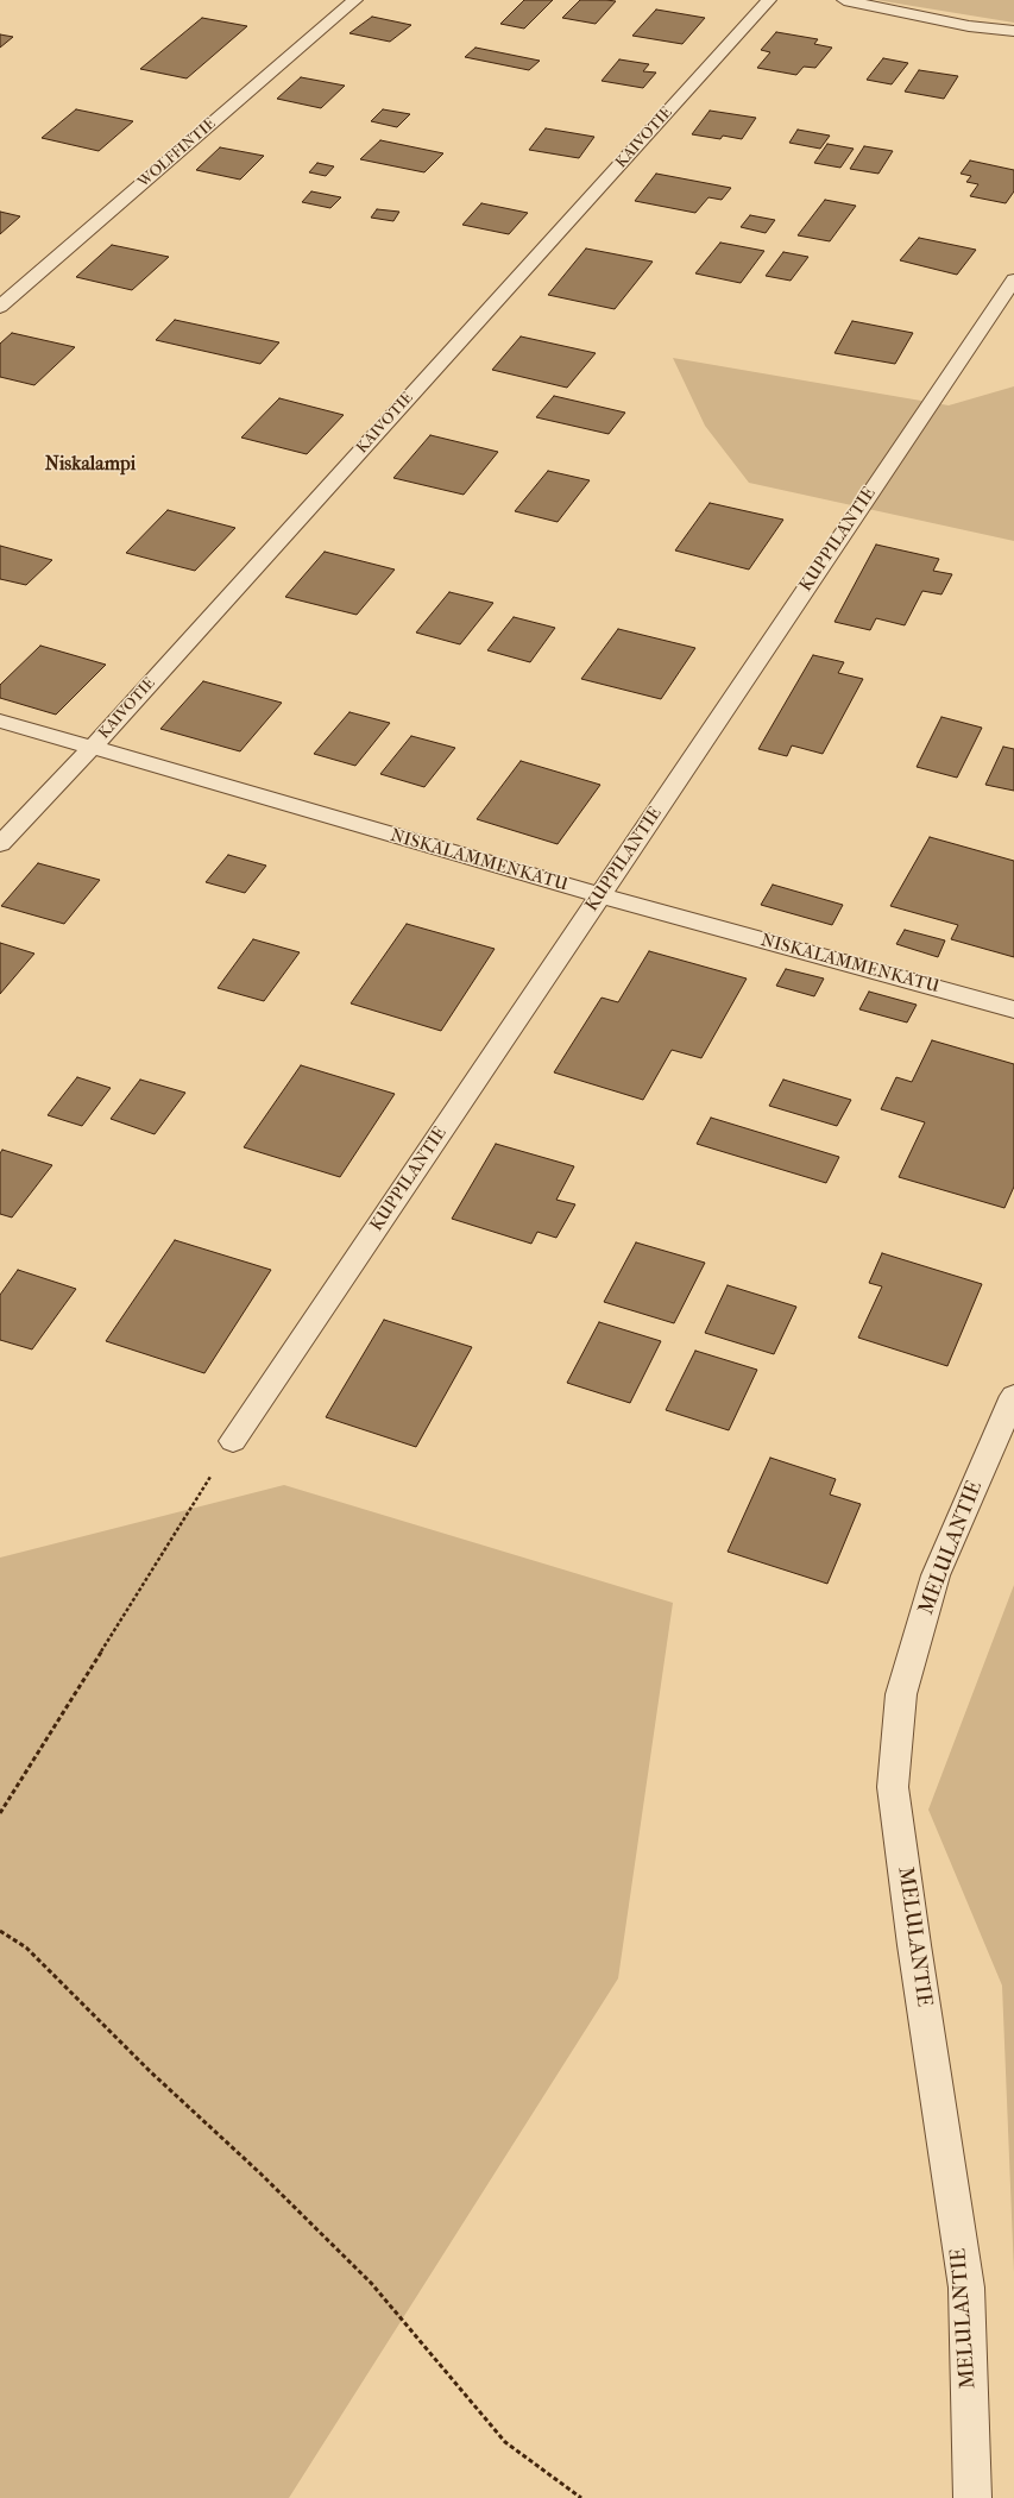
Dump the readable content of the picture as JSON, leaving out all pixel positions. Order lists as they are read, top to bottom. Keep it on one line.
{"streets":{"street":["KAIVOTIE","WOLFFINTIE","KUPPILANTIE","NISKALAMMENKATU","MELULANTIE"]},"crossings":[["KAIVOTIE","NISKALAMMENKATU"],["KUPPILANTIE","NISKALAMMENKATU"]],"districts":["Niskalampi"]}
